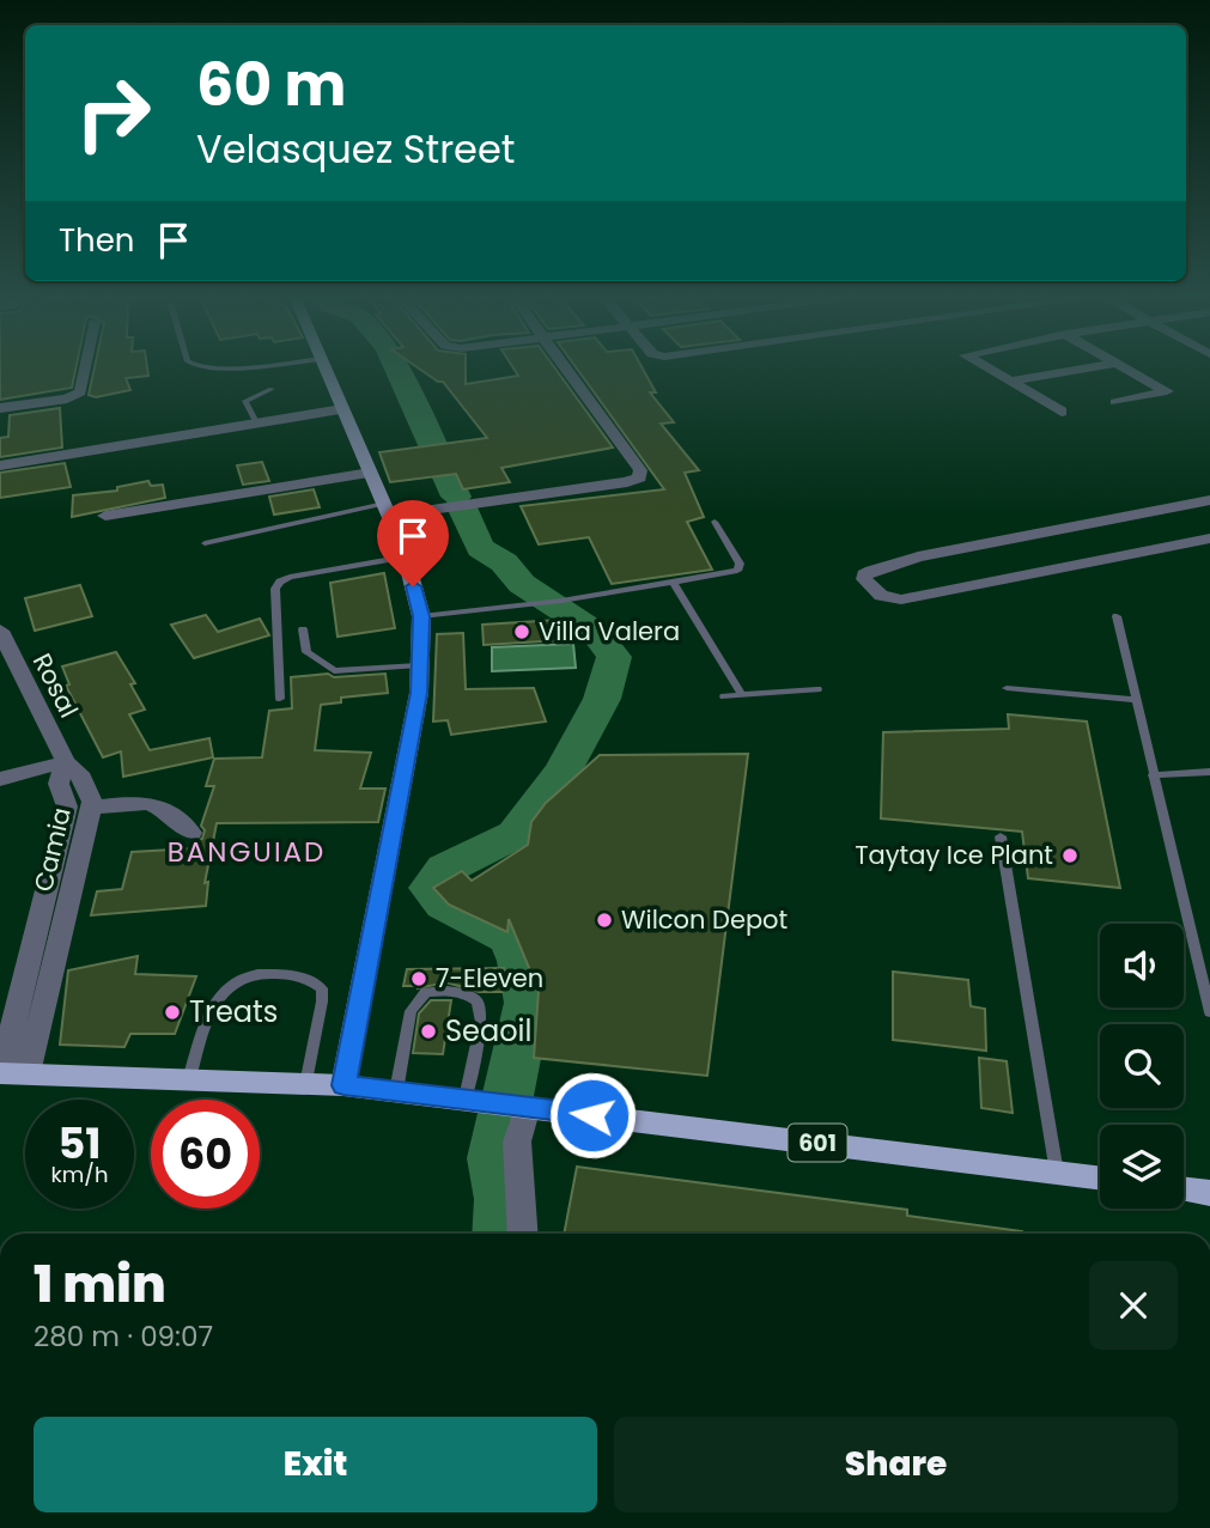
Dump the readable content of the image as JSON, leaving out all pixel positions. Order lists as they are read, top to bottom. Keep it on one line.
{"streets":{"main road":["601"],"street":["Rosal","Camia"]},"crossings":[["Rosal","Camia"],["Camia","601"]],"districts":["BANGUIAD"],"places":["Villa Valera","Taytay Ice Plant","Wilcon Depot","7-Eleven","Treats","Seaoil"],"page":{"turn":["60 m","Velasquez Street"],"then":"Then","speed":"51 km/h","limit":"60","heading":["1 min","280 m · 09:07"],"buttons":["Exit","Share"]}}
